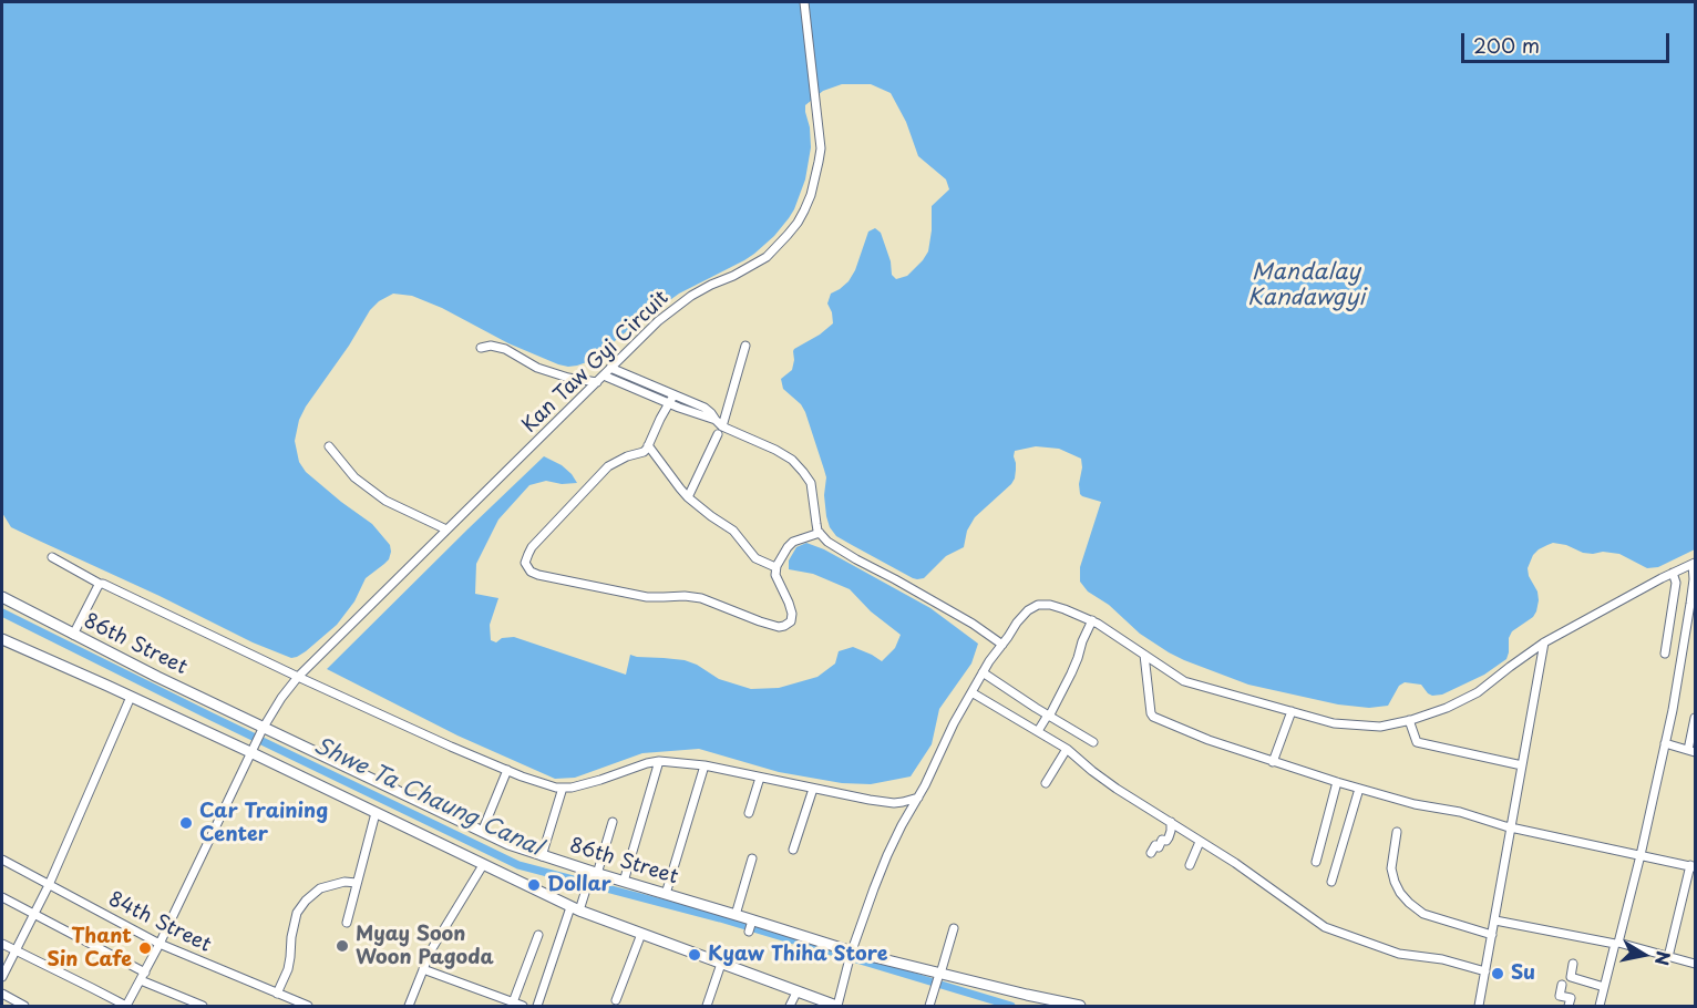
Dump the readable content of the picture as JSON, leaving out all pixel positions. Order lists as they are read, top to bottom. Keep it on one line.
{"streets":{"main road":["86th Street"],"street":["Kan Taw Gyi Circuit","84th Street"]},"crossings":[["Kan Taw Gyi Circuit","86th Street"],["Kan Taw Gyi Circuit","84th Street"]],"water":["Mandalay Kandawgyi","Shwe Ta Chaung Canal"],"places":["Car Training Center","Dollar","Myay Soon Woon Pagoda","Thant Sin Cafe","Kyaw Thiha Store","Su"],"scale_bar":"200 m","north":"right"}
